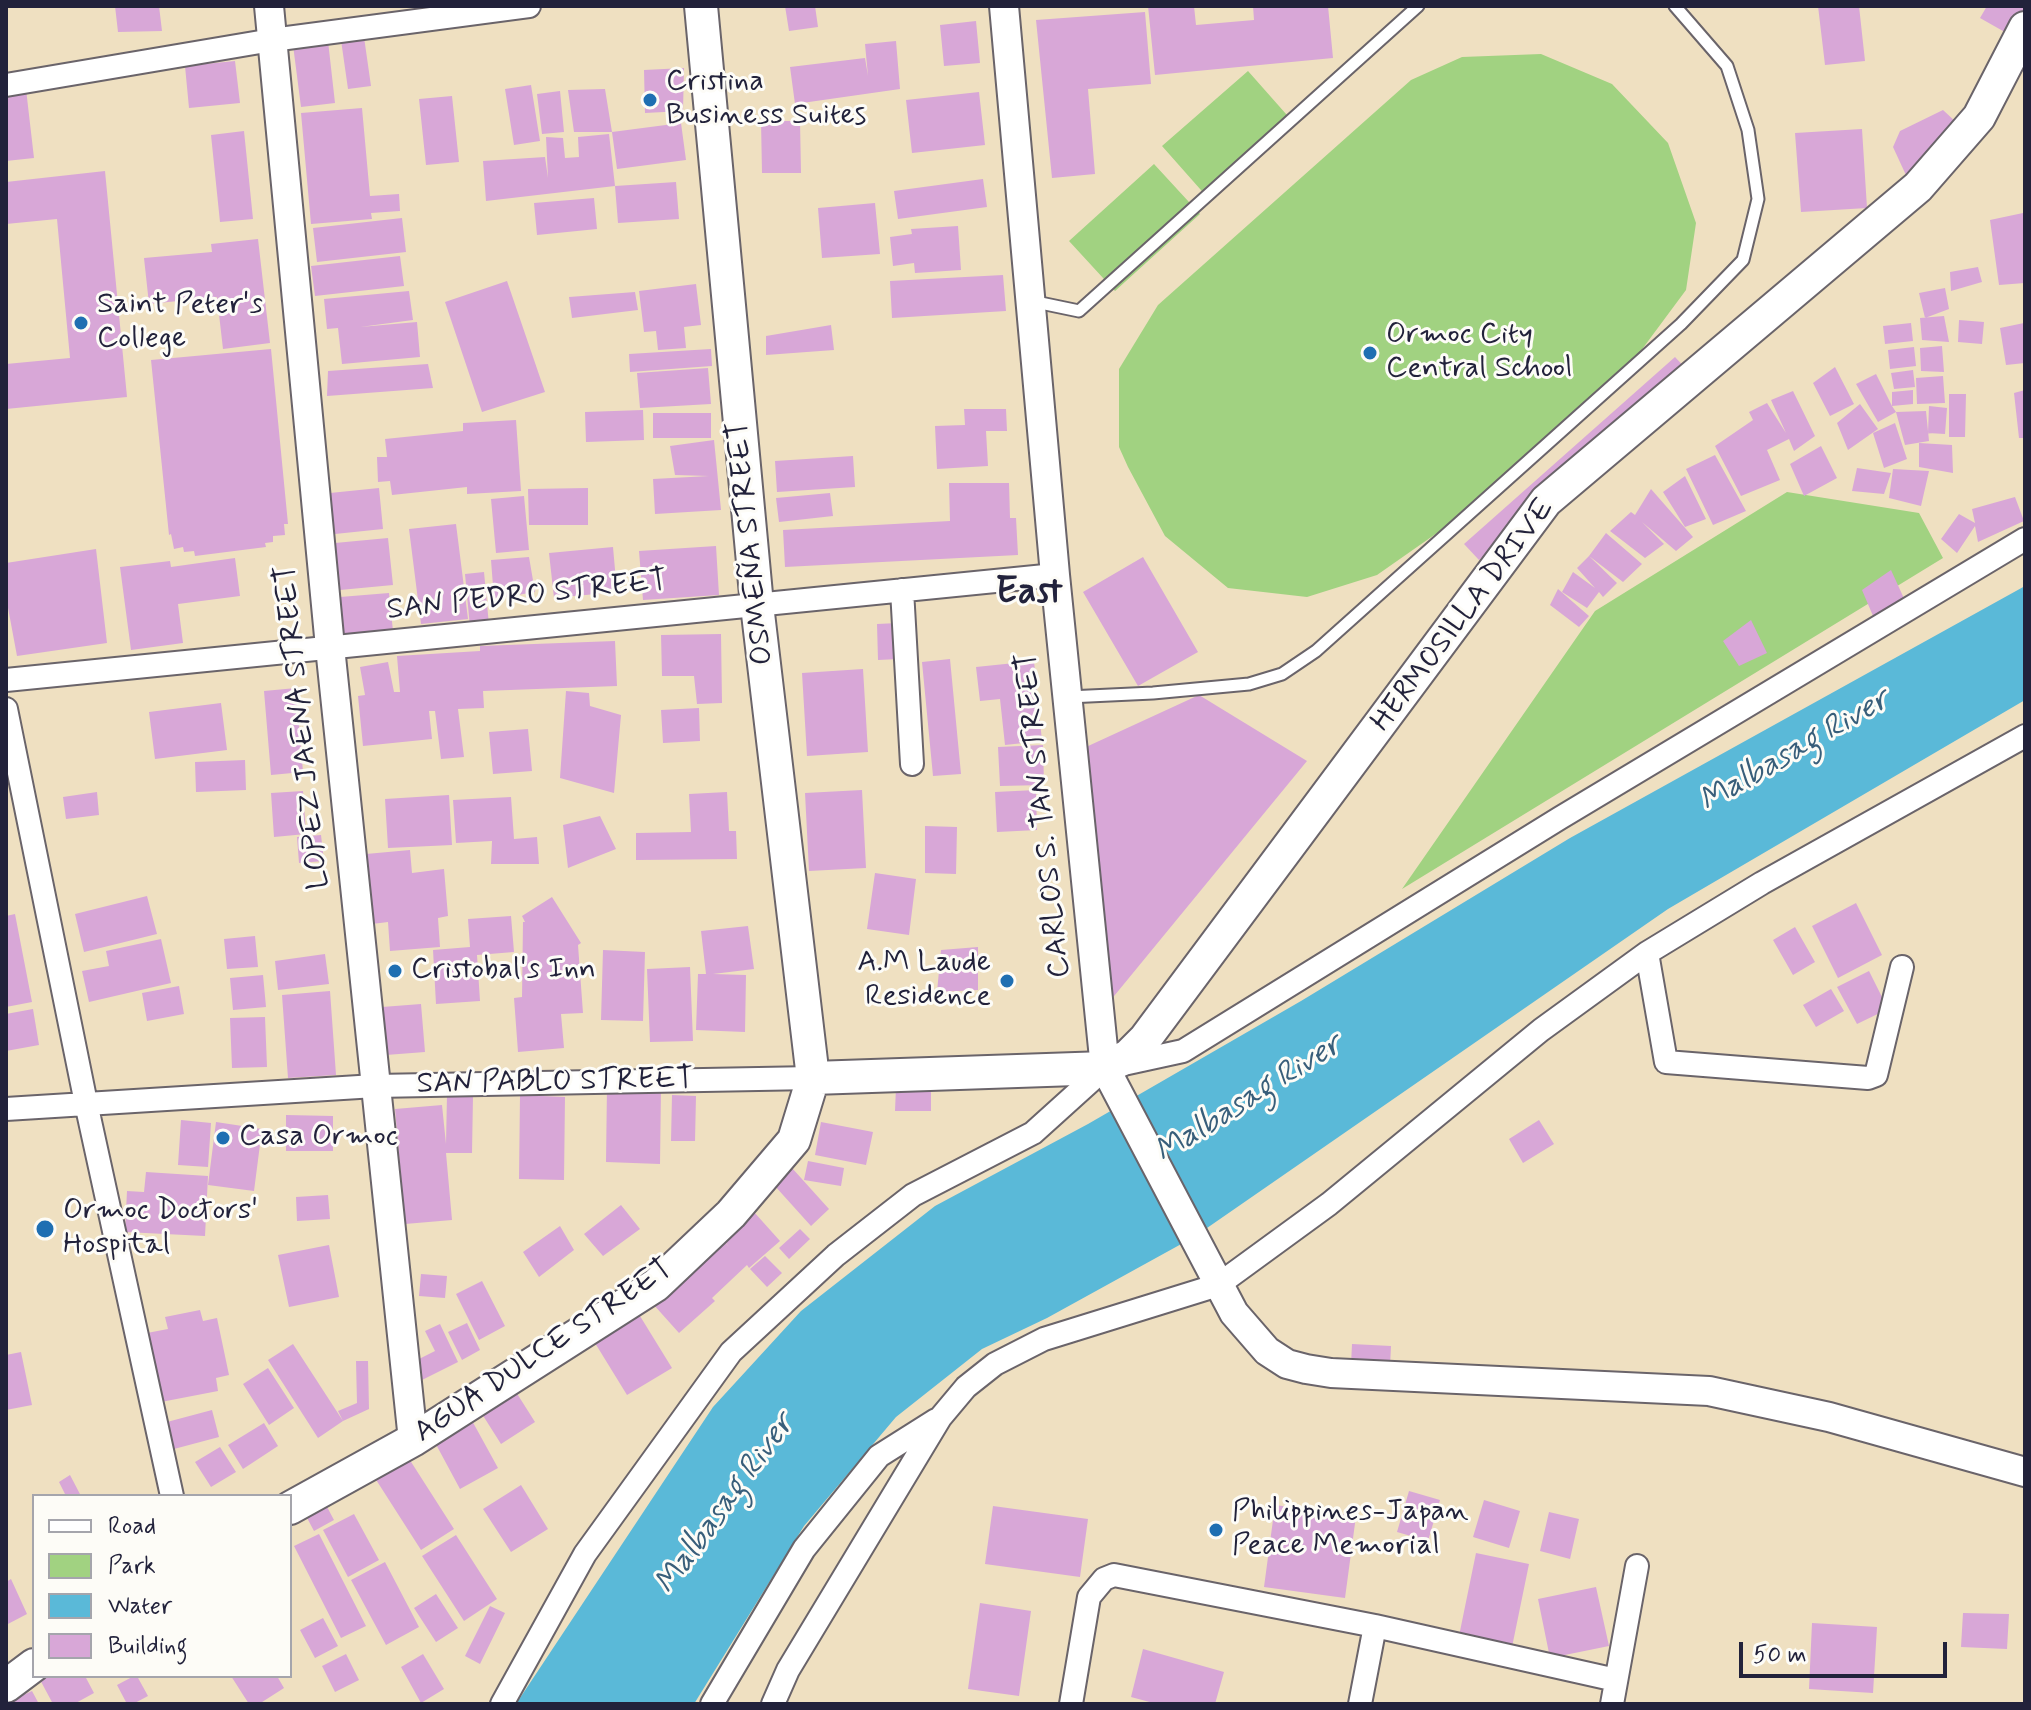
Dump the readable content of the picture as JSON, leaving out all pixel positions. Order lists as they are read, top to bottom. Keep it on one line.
{"streets":{"main road":["OSMEÑA STREET","HERMOSILLA DRIVE","SAN PABLO STREET","AGUA DULCE STREET"],"street":["SAN PEDRO STREET","LOPEZ JAENA STREET","CARLOS S. TAN STREET"]},"crossings":[["OSMEÑA STREET","SAN PEDRO STREET"],["OSMEÑA STREET","SAN PABLO STREET"],["OSMEÑA STREET","AGUA DULCE STREET"],["SAN PEDRO STREET","LOPEZ JAENA STREET"],["SAN PEDRO STREET","CARLOS S. TAN STREET"],["HERMOSILLA DRIVE","CARLOS S. TAN STREET"],["HERMOSILLA DRIVE","SAN PABLO STREET"],["LOPEZ JAENA STREET","SAN PABLO STREET"],["LOPEZ JAENA STREET","AGUA DULCE STREET"],["CARLOS S. TAN STREET","SAN PABLO STREET"],["SAN PABLO STREET","AGUA DULCE STREET"]],"districts":["East"],"water":["Malbasag River"],"places":["Cristina Business Suites","Saint Peter's College","Ormoc City Central School","Cristobal's Inn","A.M Laude Residence","Casa Ormoc","Ormoc Doctors' Hospital","Philippines-Japan Peace Memorial"],"legend":["Road","Park","Water","Building"],"scale_bar":"50 m"}
